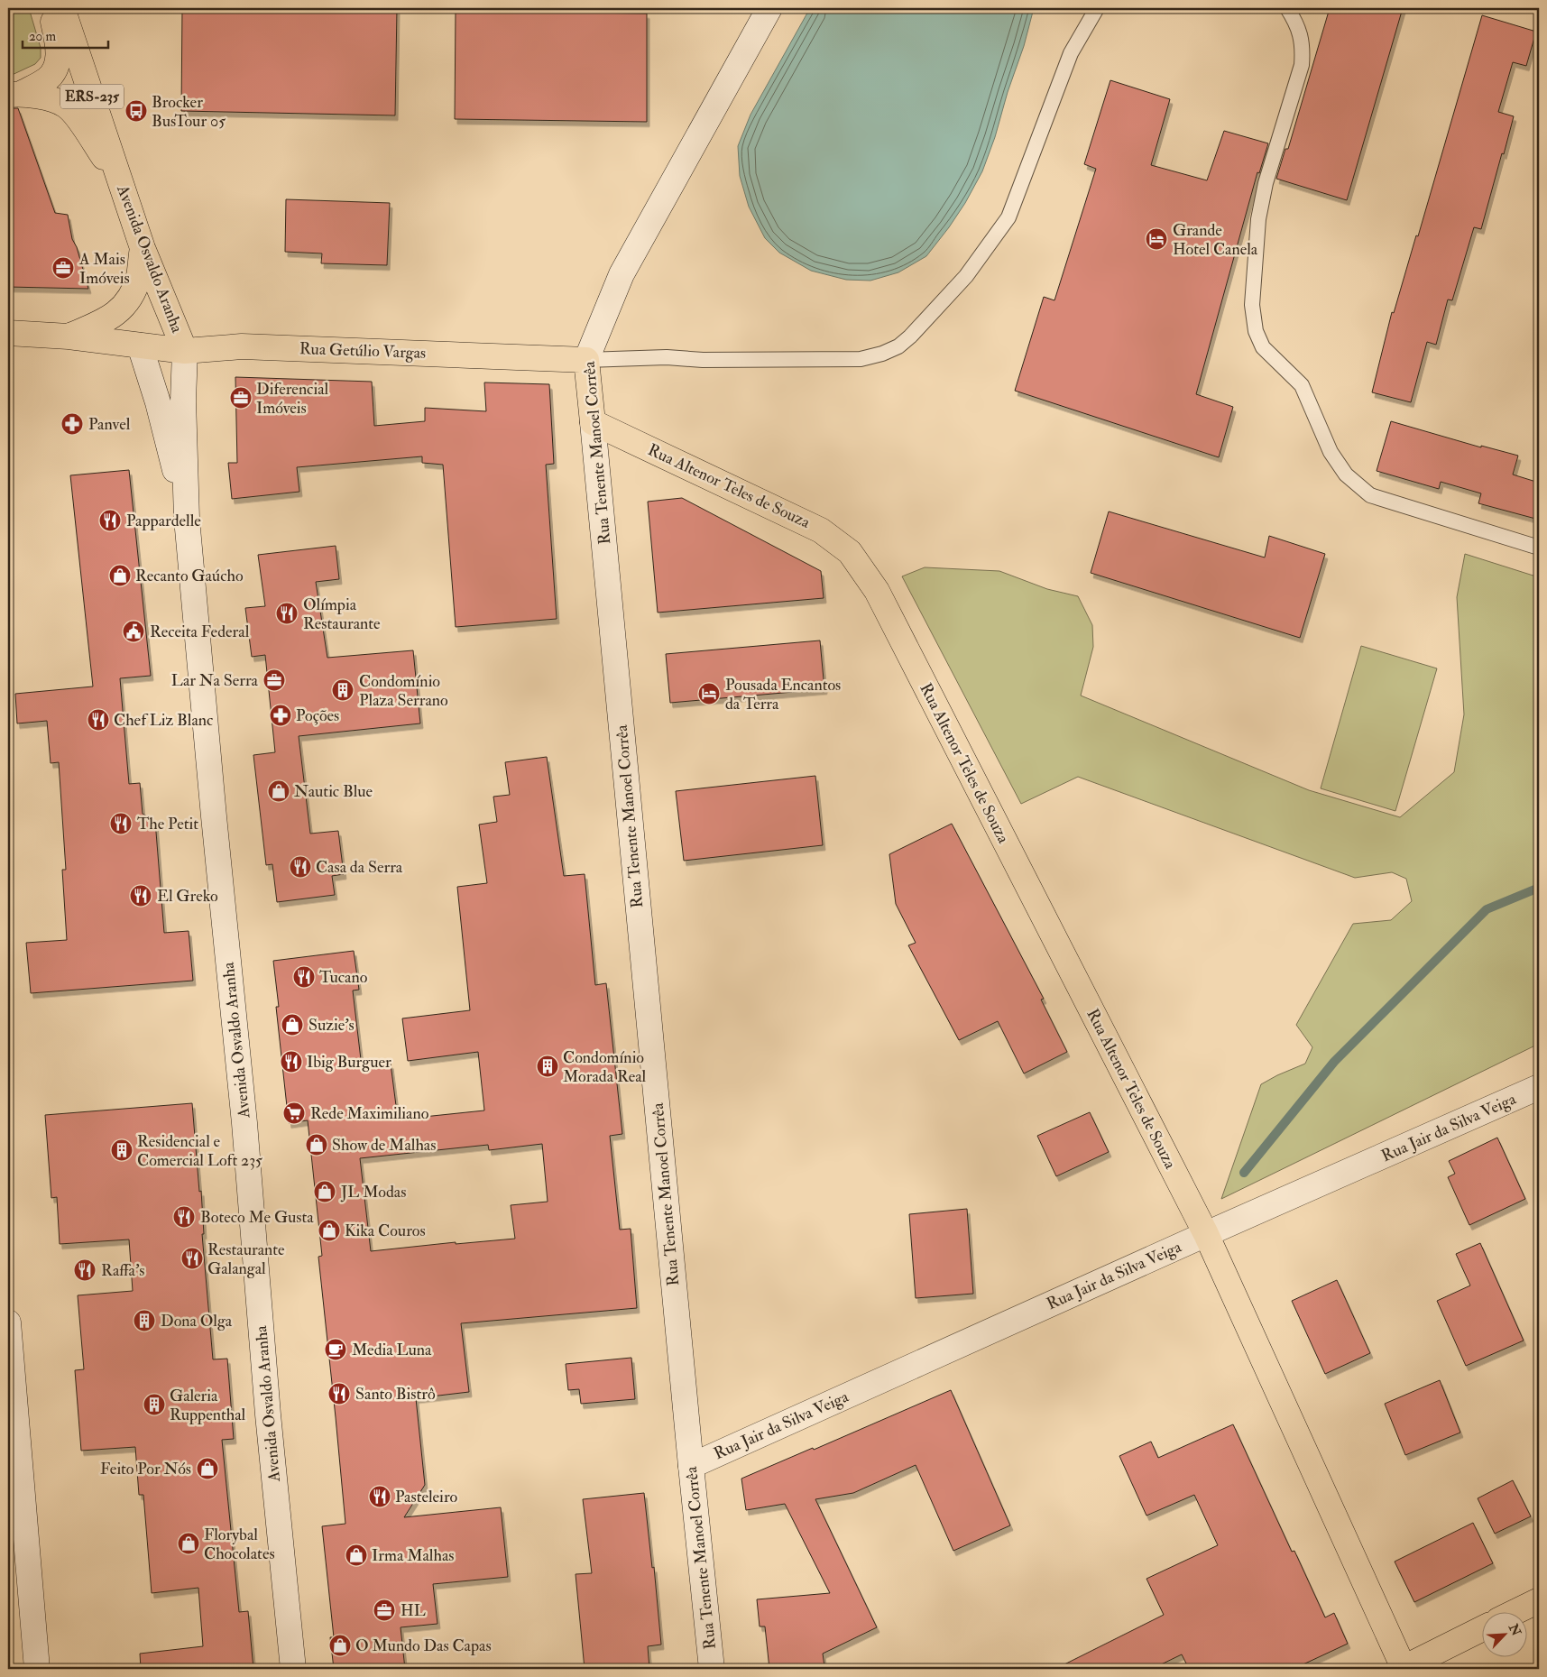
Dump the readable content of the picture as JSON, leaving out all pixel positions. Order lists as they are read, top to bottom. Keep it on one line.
{"streets":{"main road":["ERS-235","Avenida Osvaldo Aranha","Rua Getúlio Vargas","Rua Tenente Manoel Corrêa","Rua Altenor Teles de Souza"],"street":["Rua Jair da Silva Veiga"]},"crossings":[["Avenida Osvaldo Aranha","Rua Getúlio Vargas"],["Rua Getúlio Vargas","Rua Tenente Manoel Corrêa"],["Rua Tenente Manoel Corrêa","Rua Altenor Teles de Souza"],["Rua Tenente Manoel Corrêa","Rua Jair da Silva Veiga"],["Rua Altenor Teles de Souza","Rua Jair da Silva Veiga"]],"places":{"bus stop":["Brocker BusTour 05"],"hotel":["Grande Hotel Canela","Pousada Encantos da Terra"],"office":["A Mais Imóveis","Diferencial Imóveis","Lar Na Serra","HL"],"pharmacy":["Panvel","Poções"],"restaurant":["Pappardelle","Olímpia Restaurante","Chef Liz Blanc","The Petit","Casa da Serra","El Greko","Tucano","Ibig Burguer","Boteco Me Gusta","Restaurante Galangal","Raffa's","Santo Bistrô","Pasteleiro"],"shop":["Recanto Gaúcho","Nautic Blue","Suzie's","Show de Malhas","JL Modas","Kika Couros","Feito Por Nós","Florybal Chocolates","Irma Malhas","O Mundo Das Capas"],"public building":["Receita Federal"],"building":["Condomínio Plaza Serrano","Condomínio Morada Real","Residencial e Comercial Loft 235","Dona Olga","Galeria Ruppenthal"],"supermarket":["Rede Maximiliano"],"cafe":["Media Luna"]},"scale_bar":"20 m","north":"top right"}
